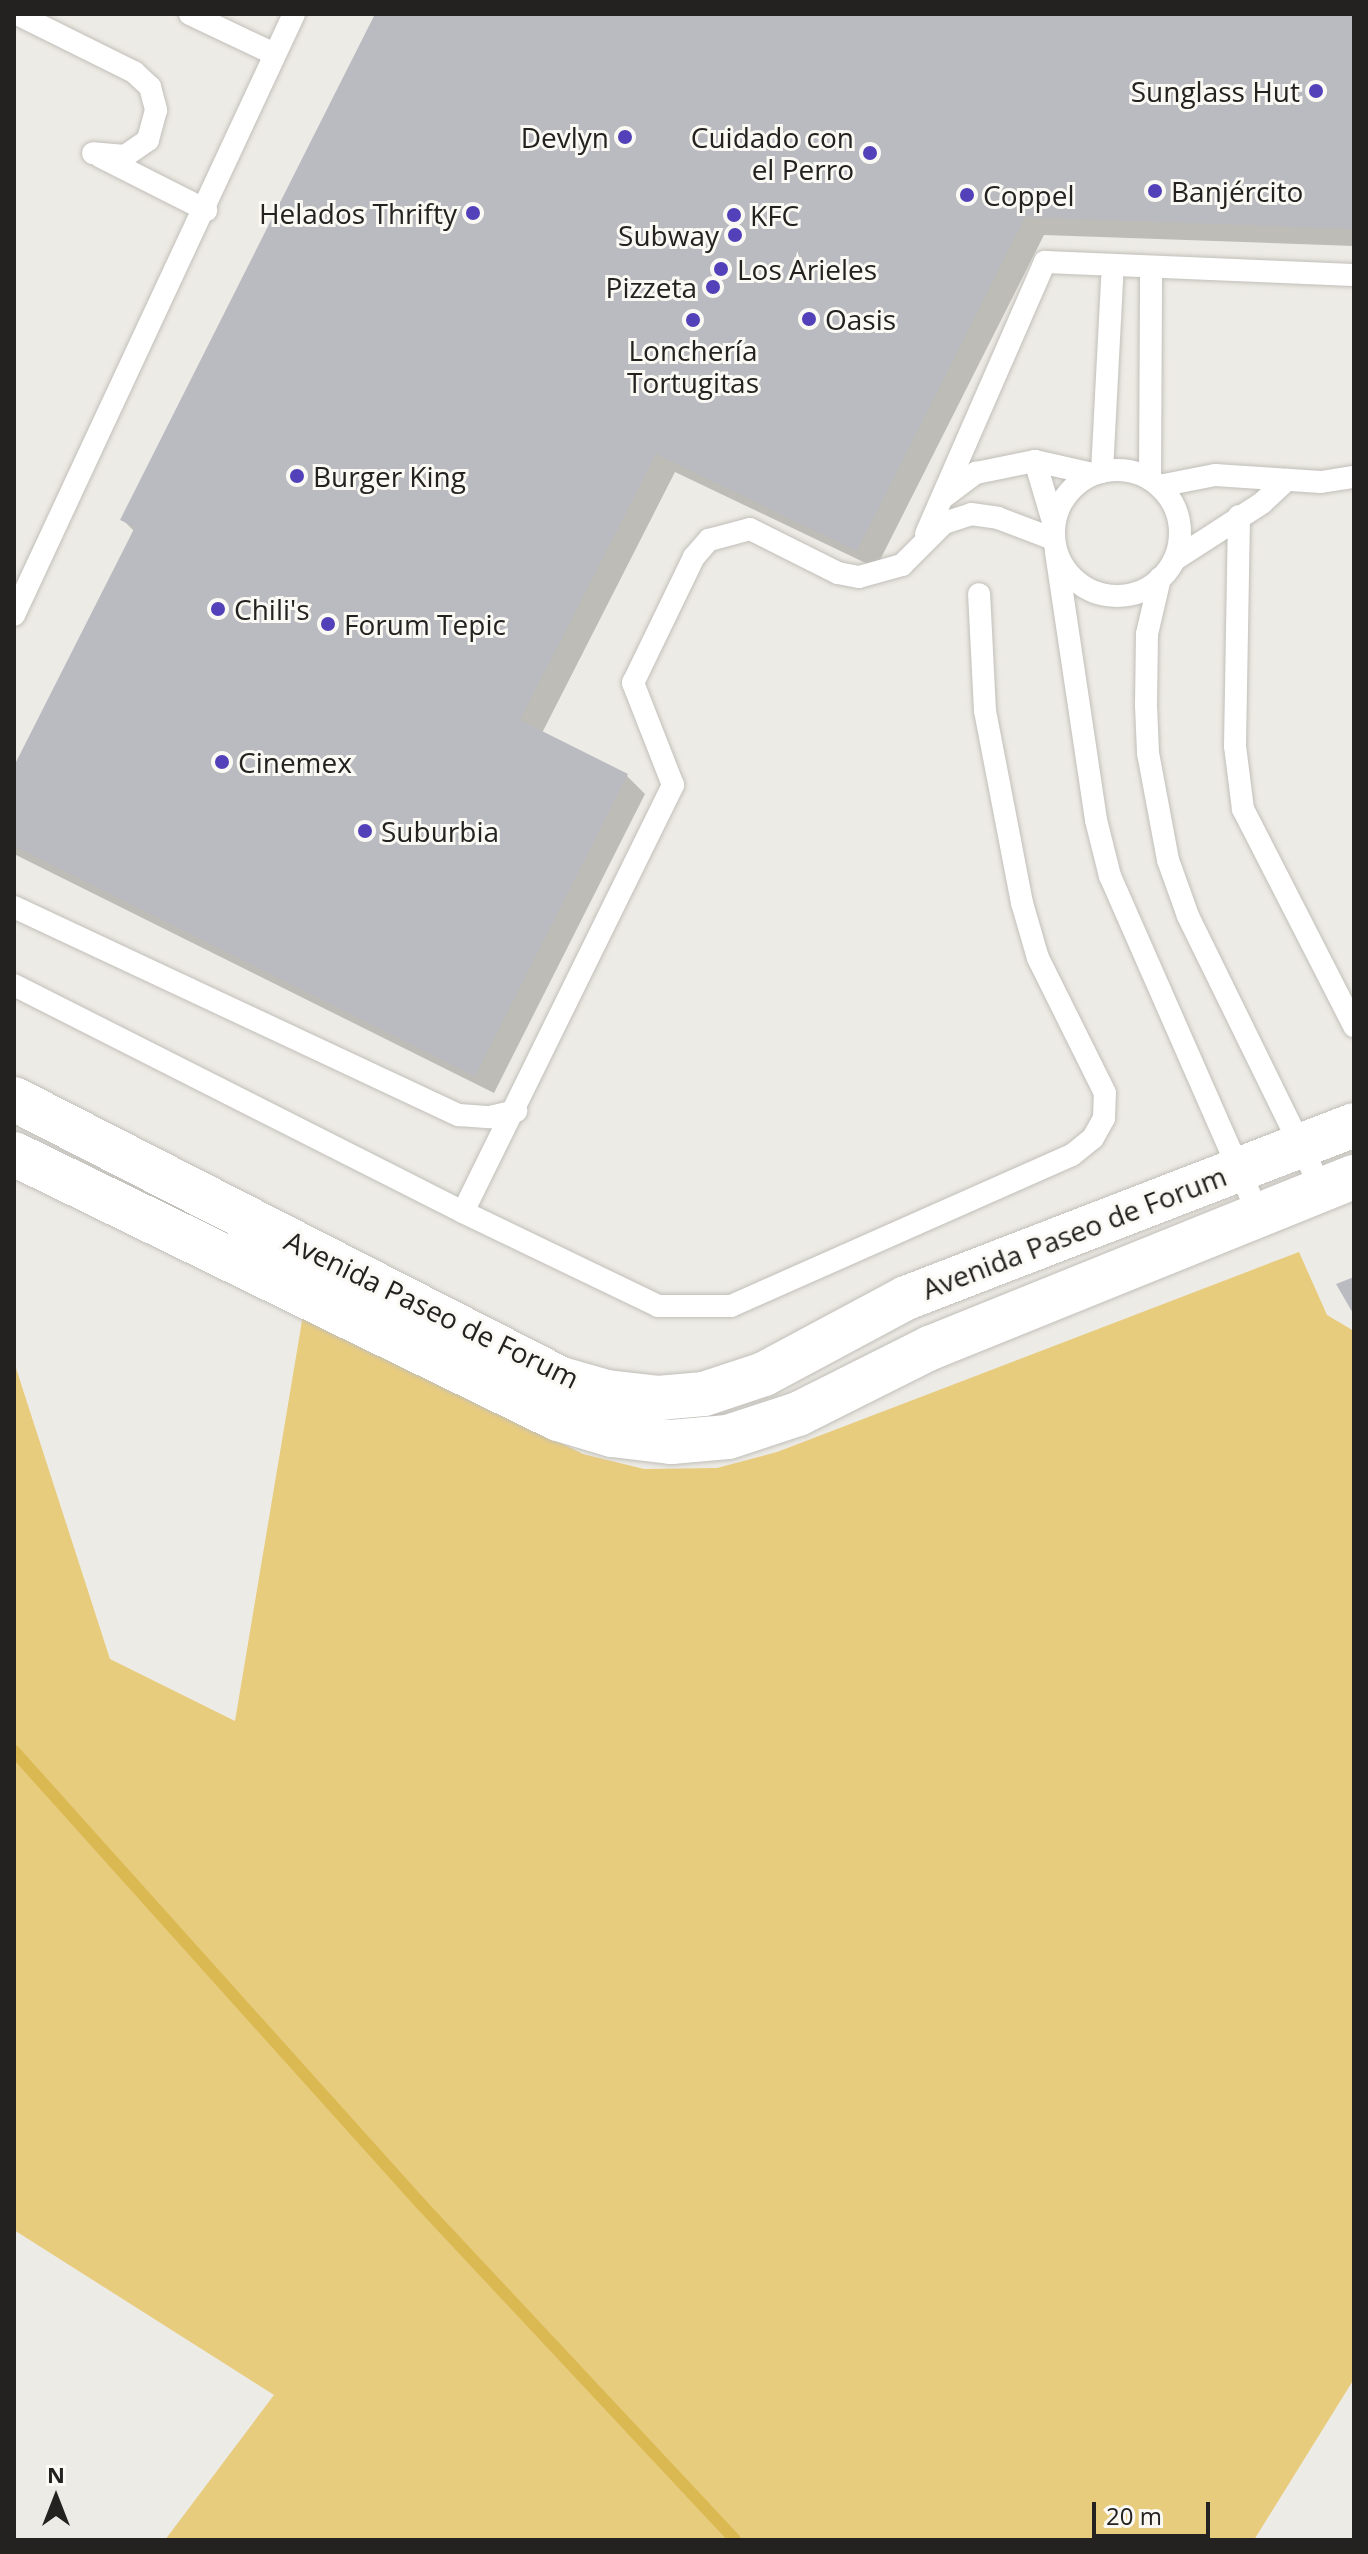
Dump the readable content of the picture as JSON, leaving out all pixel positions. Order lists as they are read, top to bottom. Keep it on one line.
{"streets":{"street":["Avenida Paseo de Forum"]},"places":["Sunglass Hut","Devlyn","Cuidado con el Perro","Banjército","Coppel","Helados Thrifty","KFC","Subway","Los Arieles","Pizzeta","Oasis","Lonchería Tortugitas","Burger King","Chili's","Forum Tepic","Cinemex","Suburbia"],"scale_bar":"20 m","north":"top"}
